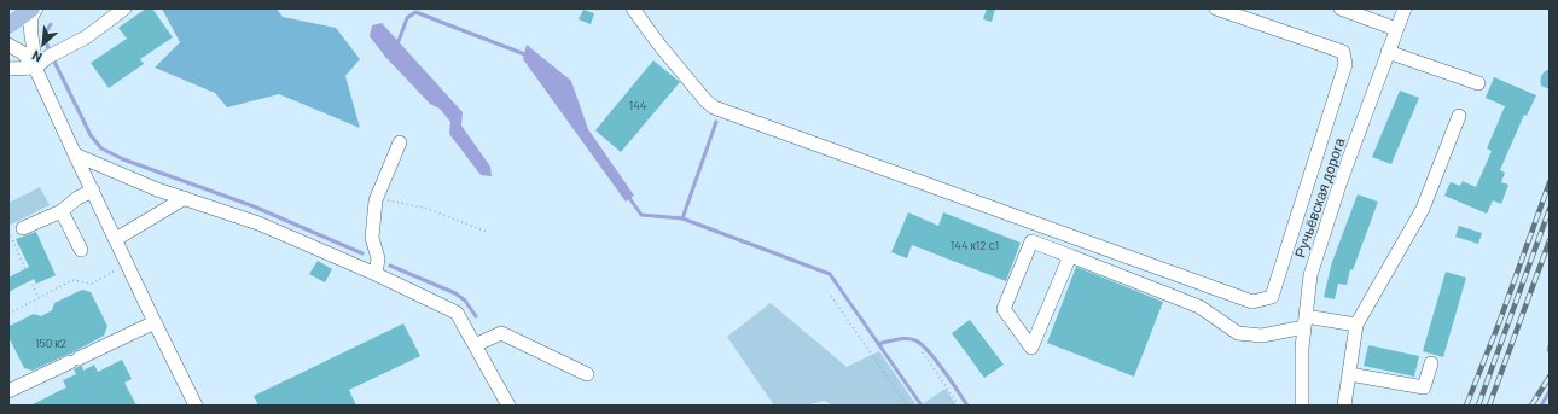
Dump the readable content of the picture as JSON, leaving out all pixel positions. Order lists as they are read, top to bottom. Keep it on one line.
{"streets":{"street":["Ручьёвская дорога"]},"house_numbers":["144","144 к12 с1","150 к2"],"north":"bottom left"}
